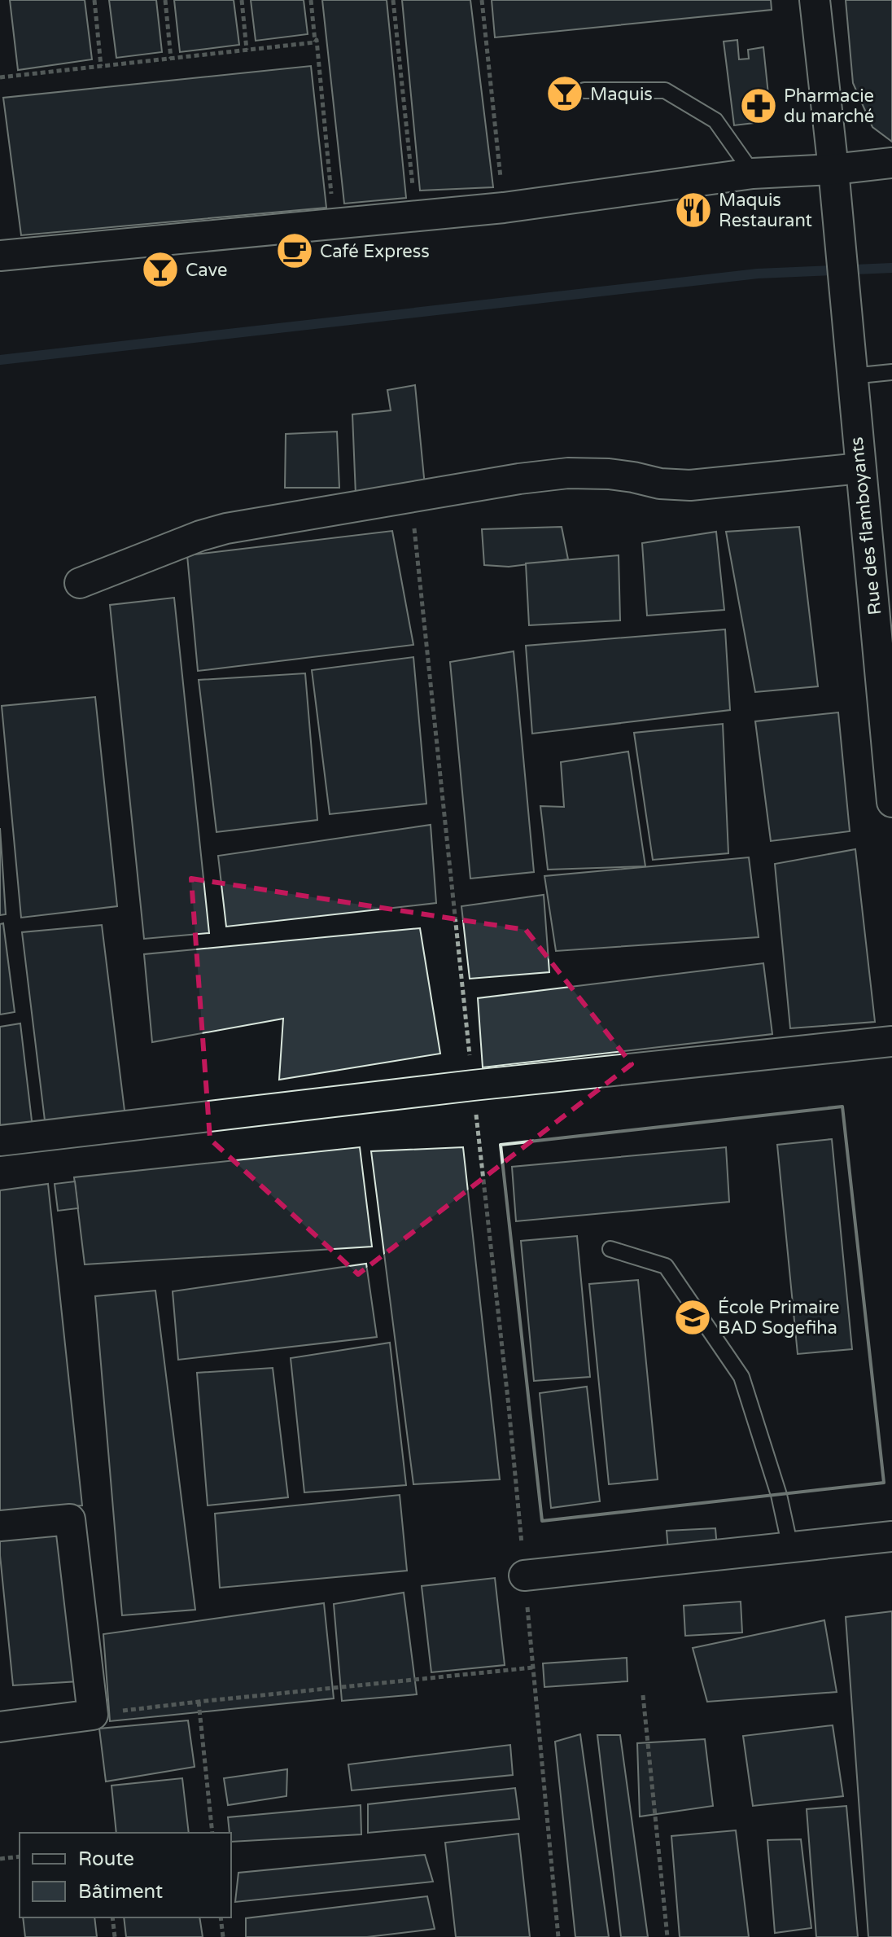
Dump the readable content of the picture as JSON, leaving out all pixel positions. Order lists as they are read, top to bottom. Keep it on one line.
{"streets":{"street":["Rue des flamboyants"]},"places":{"bar":["Maquis","Cave"],"pharmacy":["Pharmacie du marché"],"restaurant":["Maquis Restaurant"],"cafe":["Café Express"],"school or university":["École Primaire BAD Sogefiha"]},"legend":["Route","Bâtiment"]}
